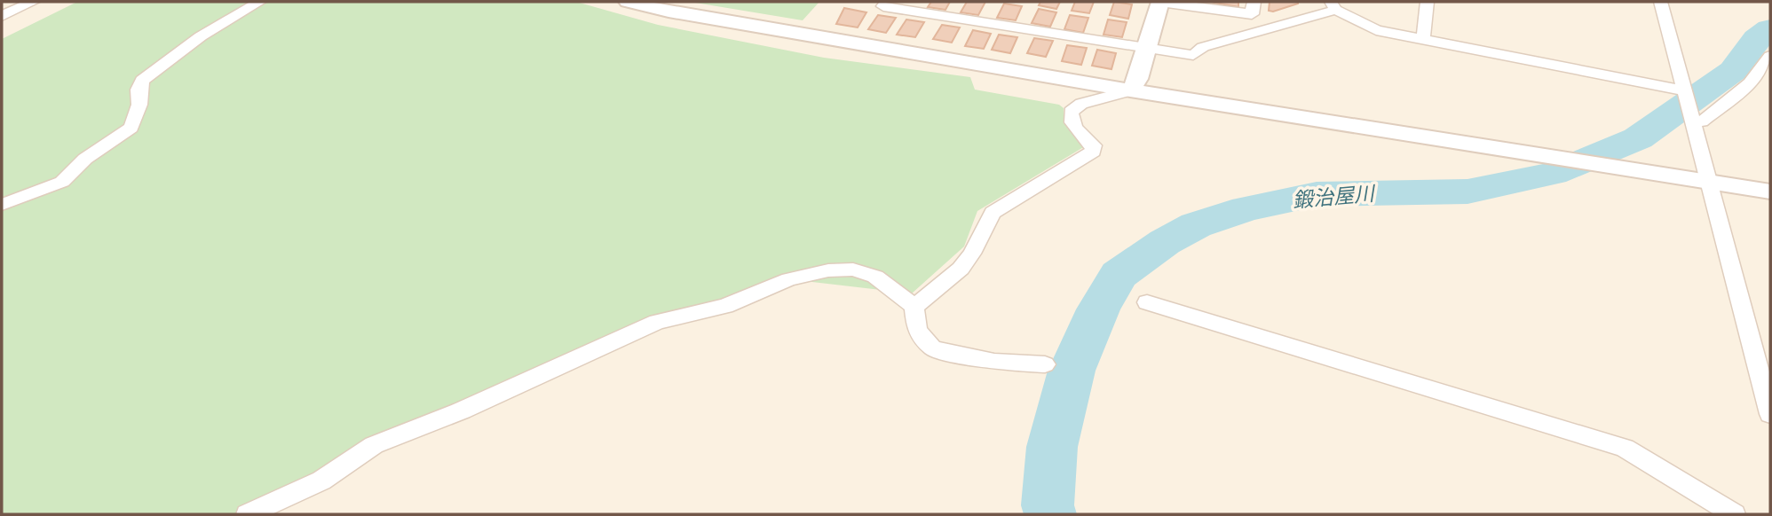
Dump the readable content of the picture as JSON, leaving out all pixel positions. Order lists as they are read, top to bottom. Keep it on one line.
{"water":["鍛治屋川"]}
